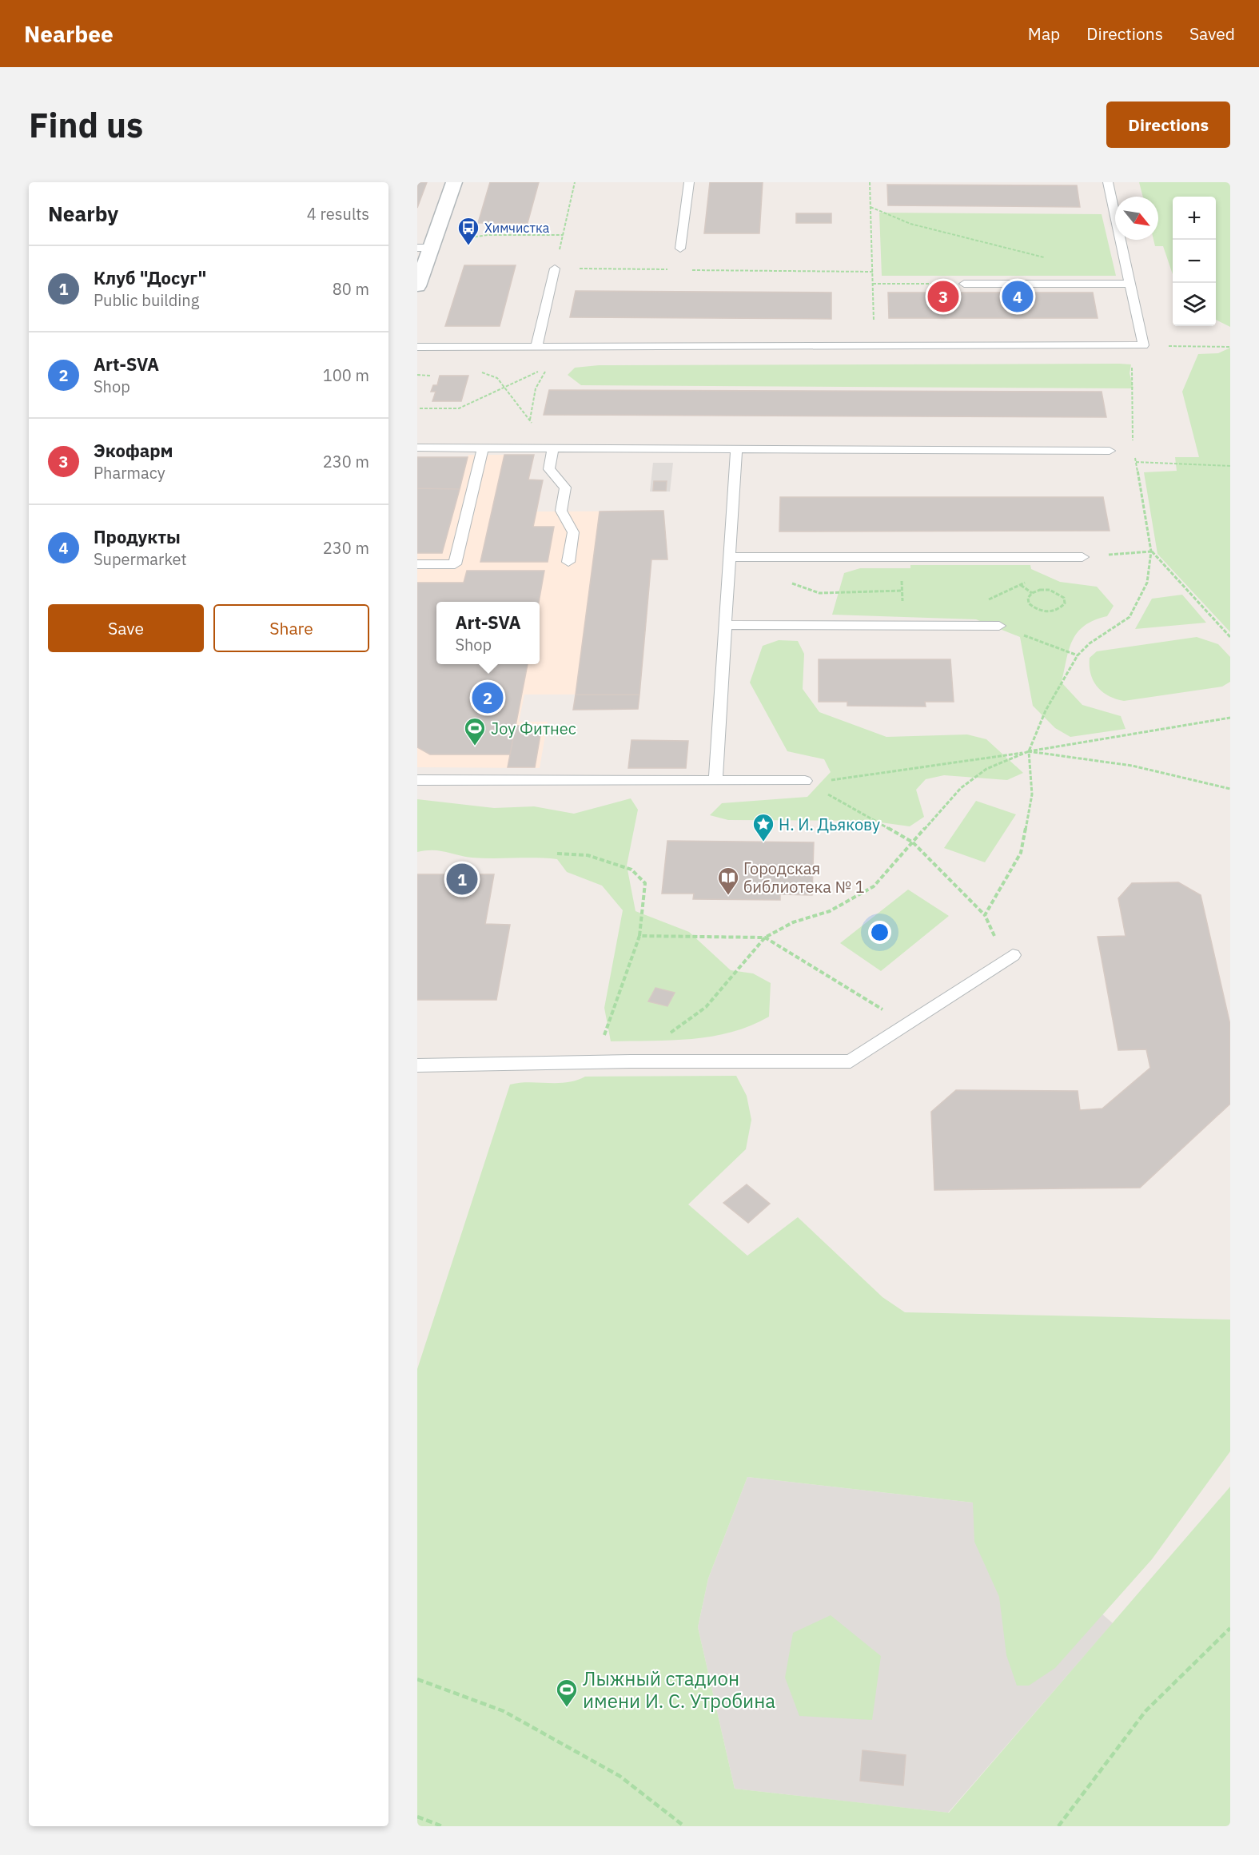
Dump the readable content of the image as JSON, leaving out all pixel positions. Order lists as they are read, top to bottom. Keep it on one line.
{"places":{"bus stop":["Химчистка"],"sports":["Joy Фитнес","Лыжный стадион имени И. С. Утробина"],"place":["Н. И. Дьякову"],"library":["Городская библиотека № 1"]},"north":"bottom right","page":{"header":"Nearbee","nav":["Map","Directions","Saved"],"buttons":["Directions",["Save","Share"]],"title":"Find us","heading":["Nearby","4 results"],"map_buttons":["+","−"],"list":[{"mark":"1","name":"Клуб \"Досуг\"","note":"Public building","value":"80 m"},{"mark":"2","name":"Art-SVA","note":"Shop","value":"100 m"},{"mark":"3","name":"Экофарм","note":"Pharmacy","value":"230 m"},{"mark":"4","name":"Продукты","note":"Supermarket","value":"230 m"}],"pins":["3","4","2","1"],"popup":["Art-SVA","Shop"]}}
